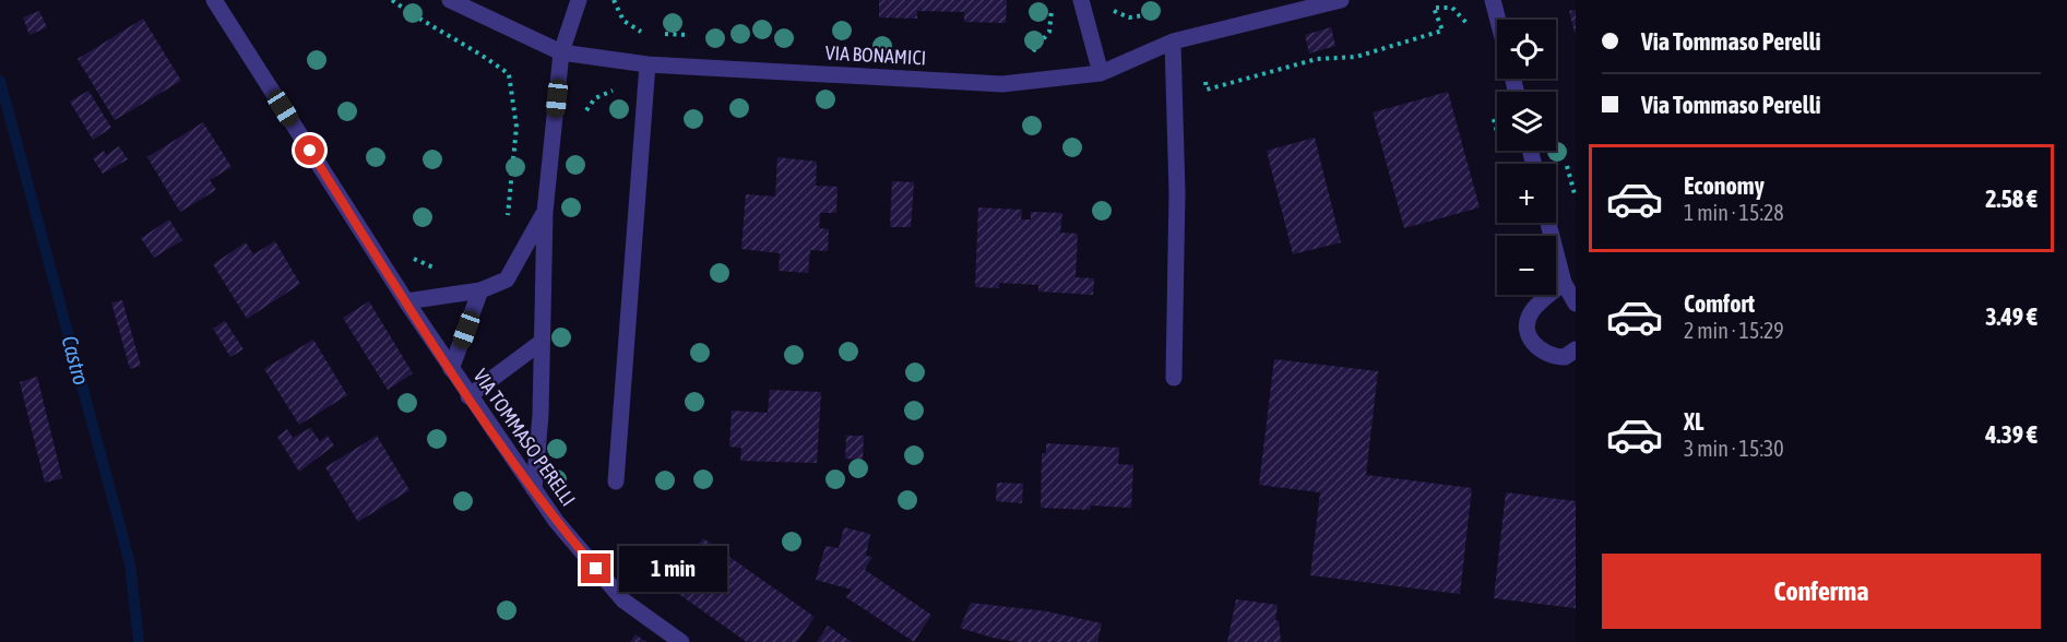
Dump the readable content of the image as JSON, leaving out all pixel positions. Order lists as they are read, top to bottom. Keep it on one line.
{"streets":{"street":["VIA BONAMICI","VIA TOMMASO PERELLI"]},"water":["Castro"],"page":{"banner":["Via Tommaso Perelli","Via Tommaso Perelli"],"map_buttons":["+","−"],"list":[{"name":"Economy","note":"1 min · 15:28","value":"2.58 €"},{"name":"Comfort","note":"2 min · 15:29","value":"3.49 €"},{"name":"XL","note":"3 min · 15:30","value":"4.39 €"}],"buttons":"Conferma","bubble":"1 min"}}
